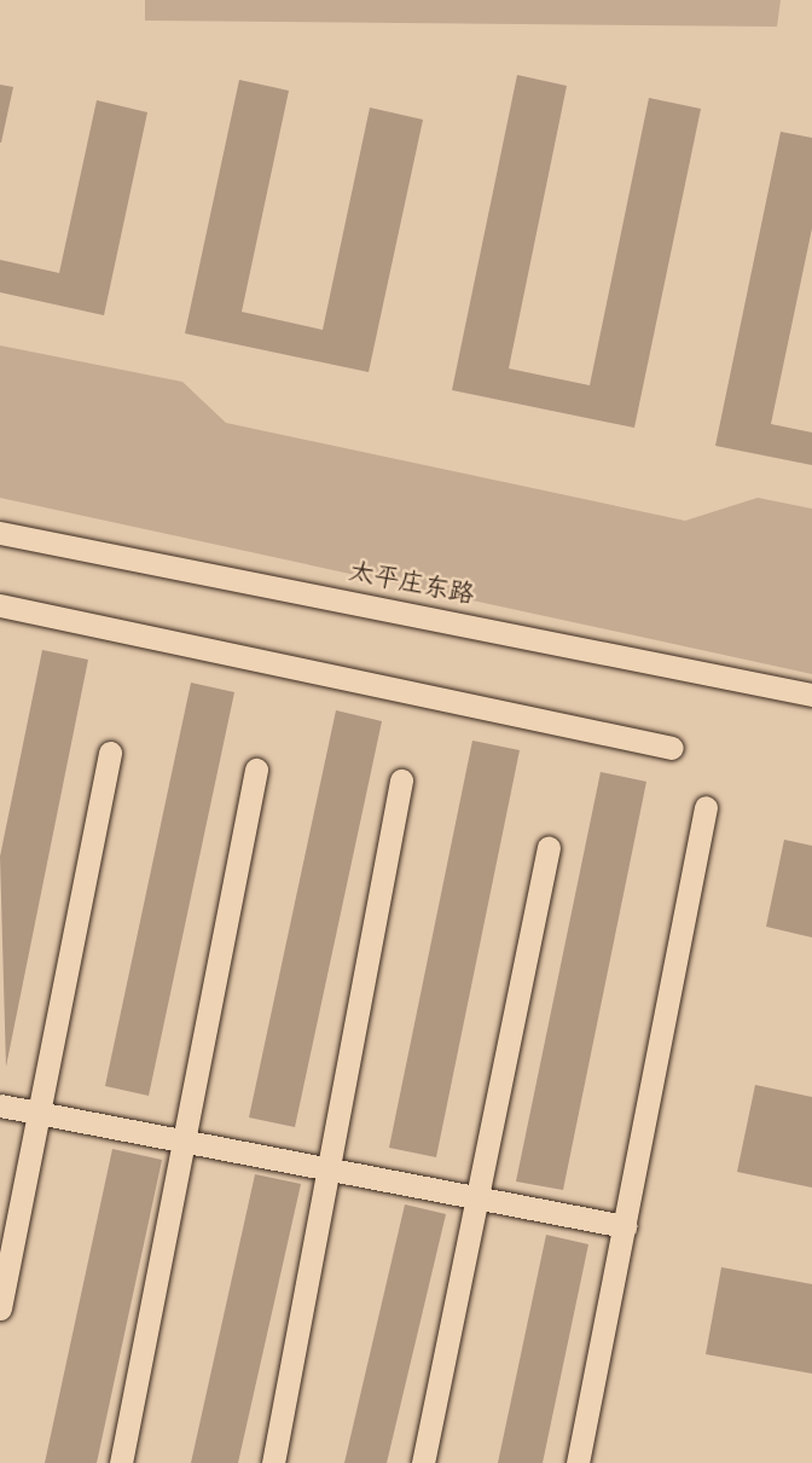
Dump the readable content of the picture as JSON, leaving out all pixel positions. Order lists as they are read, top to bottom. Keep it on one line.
{"streets":{"street":["太平庄东路"]}}
